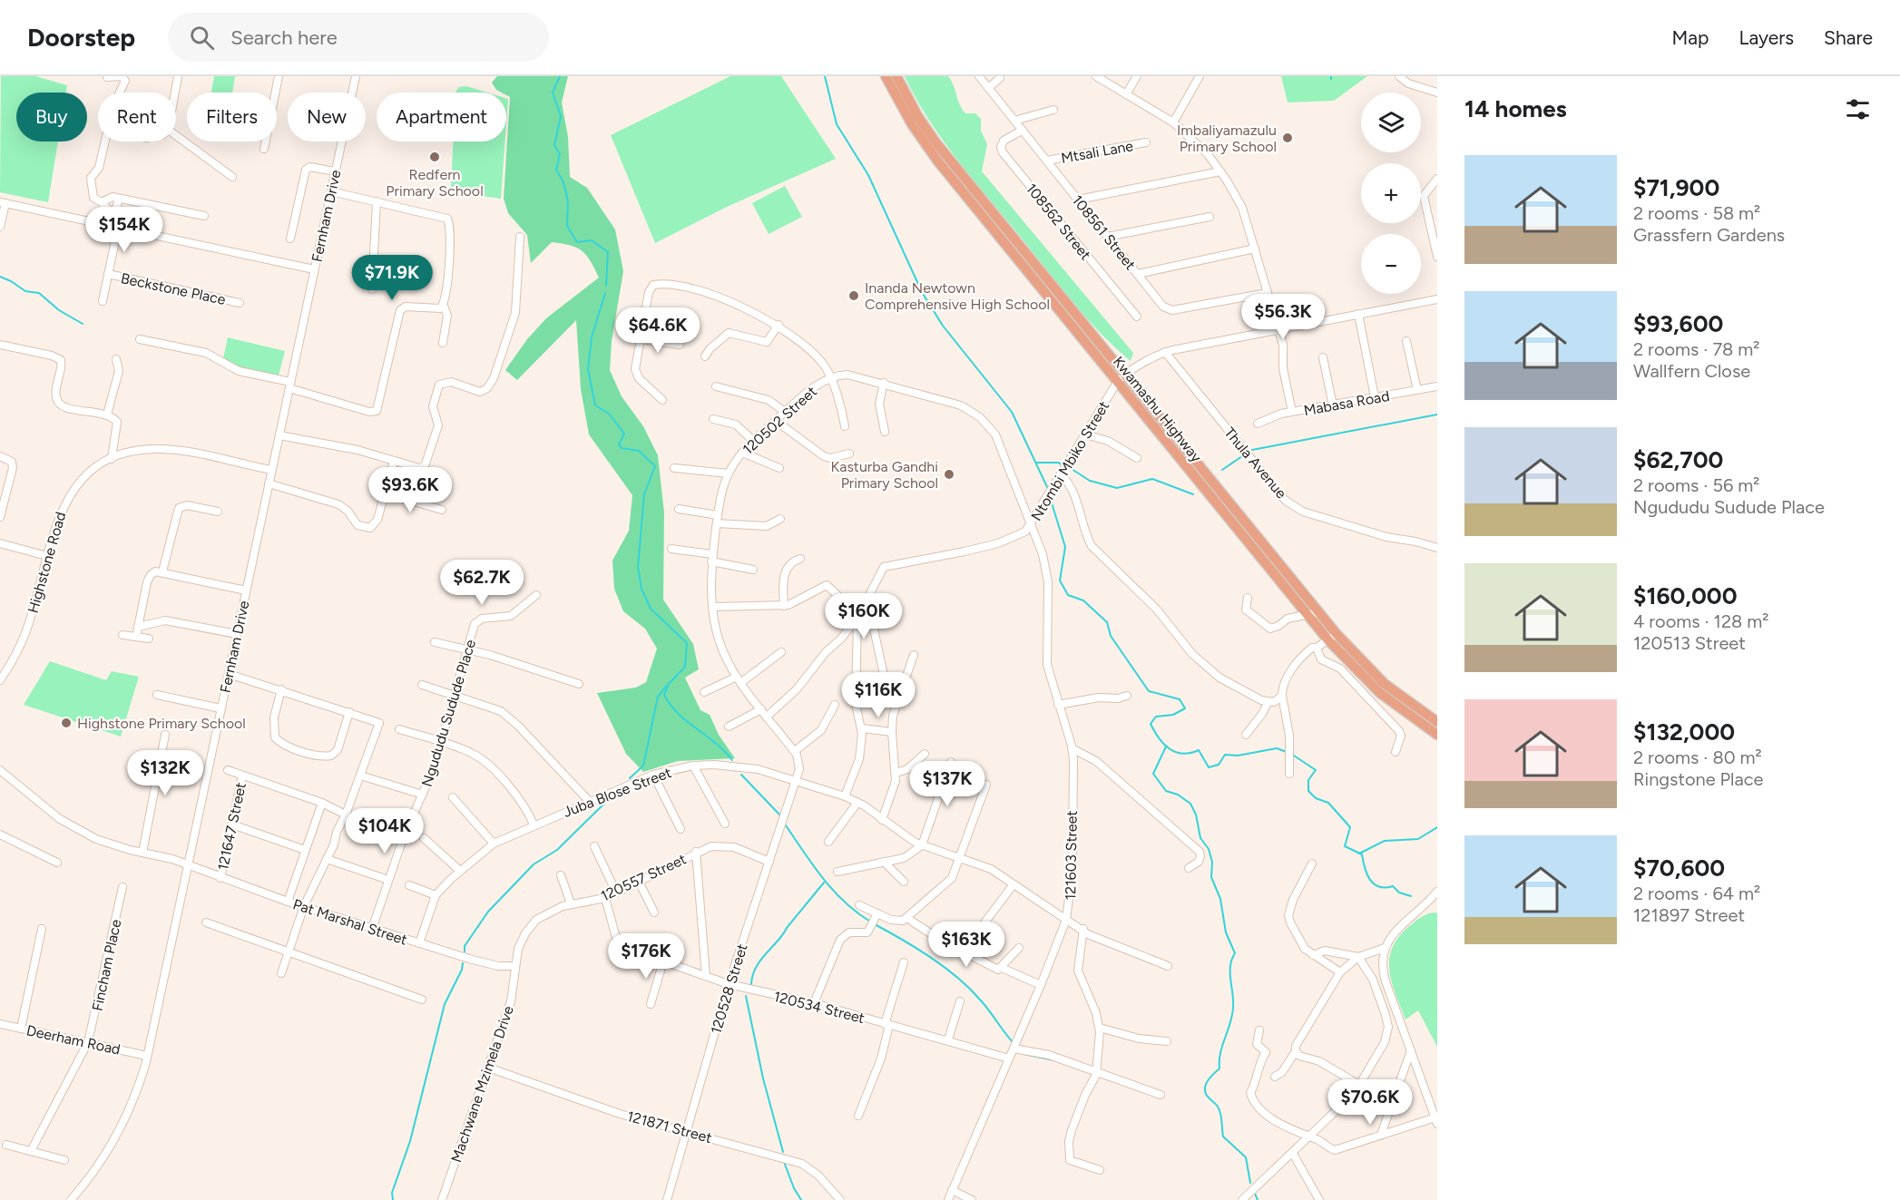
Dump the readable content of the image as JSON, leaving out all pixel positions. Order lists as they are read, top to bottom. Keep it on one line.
{"streets":{"main road":["Kwamashu Highway"],"street":["Mtsali Lane","Fernham Drive","108562 Street","108561 Street","Beckstone Place","Mabasa Road","120502 Street","Ntombi Mbiko Street","Thula Avenue","Highstone Road","Ngududu Sudude Place","Juba Blose Street","121647 Street","121603 Street","120557 Street","Pat Marshal Street","Fincham Place","120528 Street","120534 Street","Deerham Road","Machwane Mzimela Drive","121871 Street"]},"crossings":[["Mtsali Lane","108561 Street"],["Fernham Drive","Highstone Road"],["Fernham Drive","Pat Marshal Street"],["Fernham Drive","Deerham Road"],["108562 Street","108561 Street"],["Kwamashu Highway","Ntombi Mbiko Street"],["120502 Street","Ntombi Mbiko Street"],["120502 Street","121603 Street"],["Ntombi Mbiko Street","121603 Street"],["Ngududu Sudude Place","121647 Street"],["Ngududu Sudude Place","Pat Marshal Street"],["Juba Blose Street","121603 Street"],["Juba Blose Street","Pat Marshal Street"],["Juba Blose Street","120528 Street"],["121647 Street","Pat Marshal Street"],["121603 Street","120534 Street"],["120557 Street","Pat Marshal Street"],["120557 Street","120528 Street"],["120557 Street","120534 Street"],["120557 Street","Machwane Mzimela Drive"],["Pat Marshal Street","Machwane Mzimela Drive"],["Fincham Place","Deerham Road"],["120528 Street","120534 Street"],["120528 Street","121871 Street"],["Machwane Mzimela Drive","121871 Street"]],"places":["Imbaliyamazulu Primary School","Redfern Primary School","Inanda Newtown Comprehensive High School","Kasturba Gandhi Primary School","Highstone Primary School"],"page":{"header":"Doorstep","search":"Search here","nav":["Map","Layers","Share"],"heading":"14 homes","map_buttons":["+","−"],"chip":["Buy","Rent","Filters","New","Apartment"],"list":[{"name":"$71,900","note":"2 rooms · 58 m² · Grassfern Gardens"},{"name":"$93,600","note":"2 rooms · 78 m² · Wallfern Close"},{"name":"$62,700","note":"2 rooms · 56 m² · Ngududu Sudude Place"},{"name":"$160,000","note":"4 rooms · 128 m² · 120513 Street"},{"name":"$132,000","note":"2 rooms · 80 m² · Ringstone Place"},{"name":"$70,600","note":"2 rooms · 64 m² · 121897 Street"}],"price":["$154K","$71.9K","$56.3K","$64.6K","$93.6K","$62.7K","$160K","$116K","$132K","$137K","$104K","$163K","$176K","$70.6K"]}}
